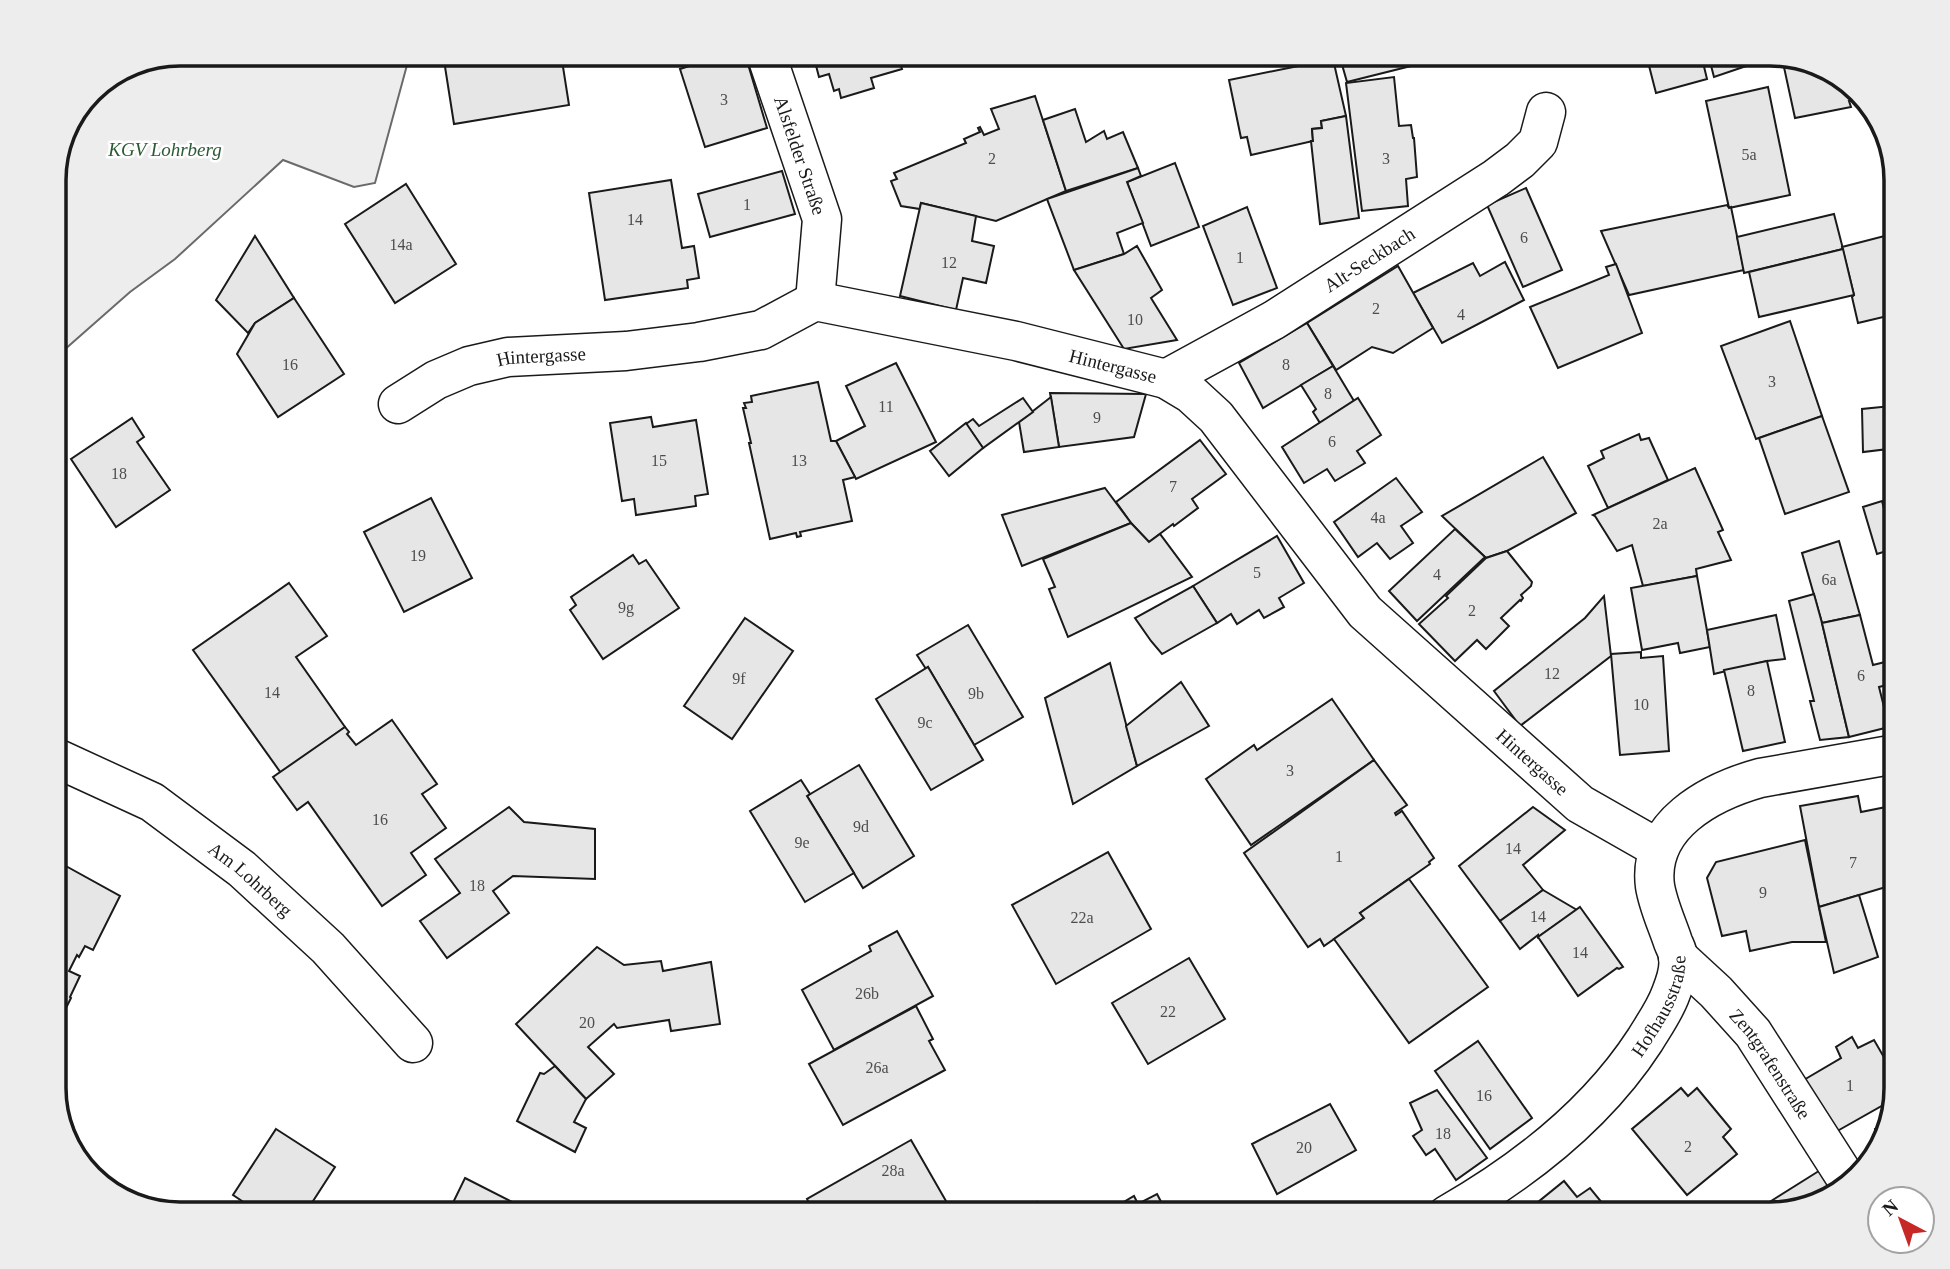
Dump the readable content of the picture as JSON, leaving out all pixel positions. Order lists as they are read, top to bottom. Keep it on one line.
{"streets":{"street":["Alsfelder Straße","Alt-Seckbach","Hintergasse","Am Lohrberg","Hofhausstraße","Zentgrafenstraße"]},"crossings":[["Alsfelder Straße","Hintergasse"],["Alt-Seckbach","Hintergasse"],["Hintergasse","Hofhausstraße"],["Hofhausstraße","Zentgrafenstraße"]],"parks":["KGV Lohrberg"],"house_numbers":["3","5a","2","3","1","14","6","14a","1","12","2","4","10","16","8","3","8","11","9","6","15","13","18","7","4a","2a","19","5","4","6a","9g","2","12","6","9f","8","14","9b","10","9c","3","16","9d","9e","14","1","7","18","9","14","22a","14","26b","22","20","26a","1","16","18","2","20","28a"],"north":"top left"}
